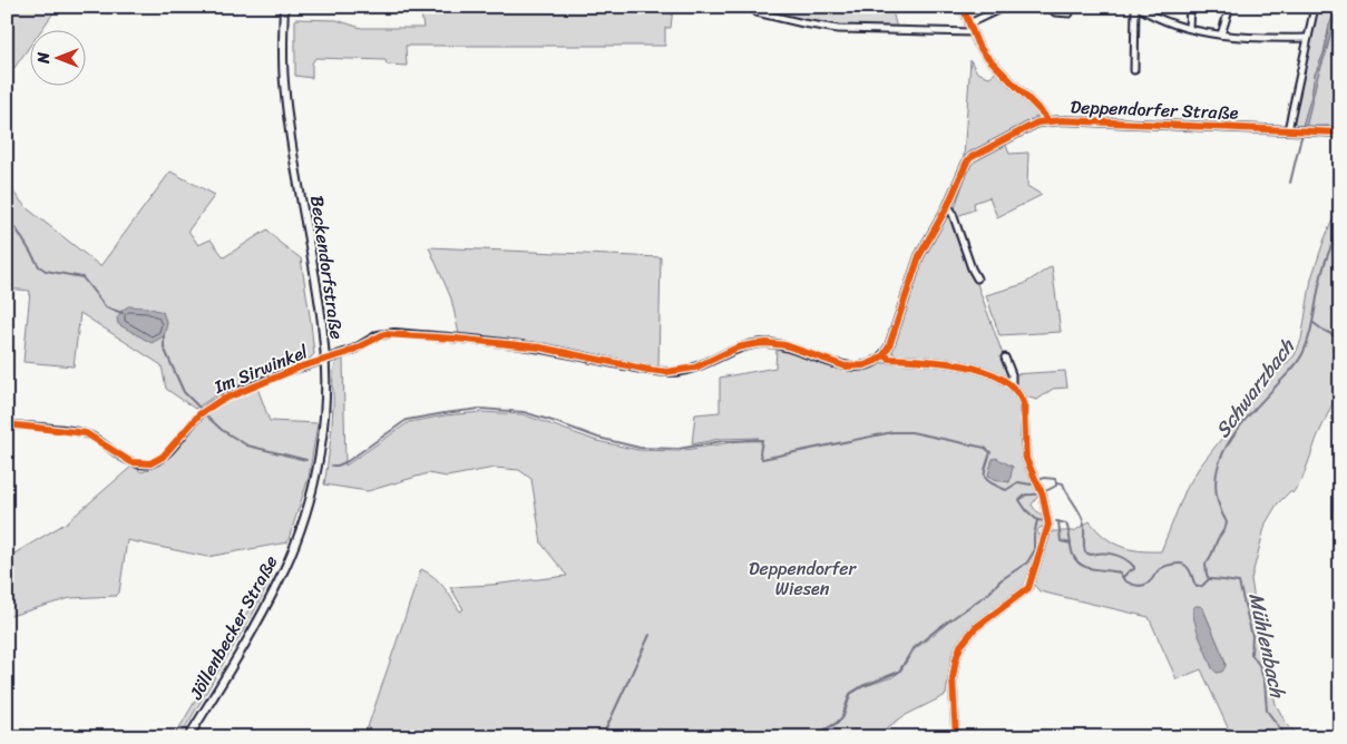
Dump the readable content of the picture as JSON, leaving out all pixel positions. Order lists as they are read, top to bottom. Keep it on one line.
{"streets":{"street":["Deppendorfer Straße","Beckendorfstraße","Im Sirwinkel","Jöllenbecker Straße"]},"crossings":[["Beckendorfstraße","Im Sirwinkel"],["Beckendorfstraße","Jöllenbecker Straße"]],"water":["Schwarzbach","Mühlenbach"],"parks":["Deppendorfer Wiesen"],"north":"left"}
